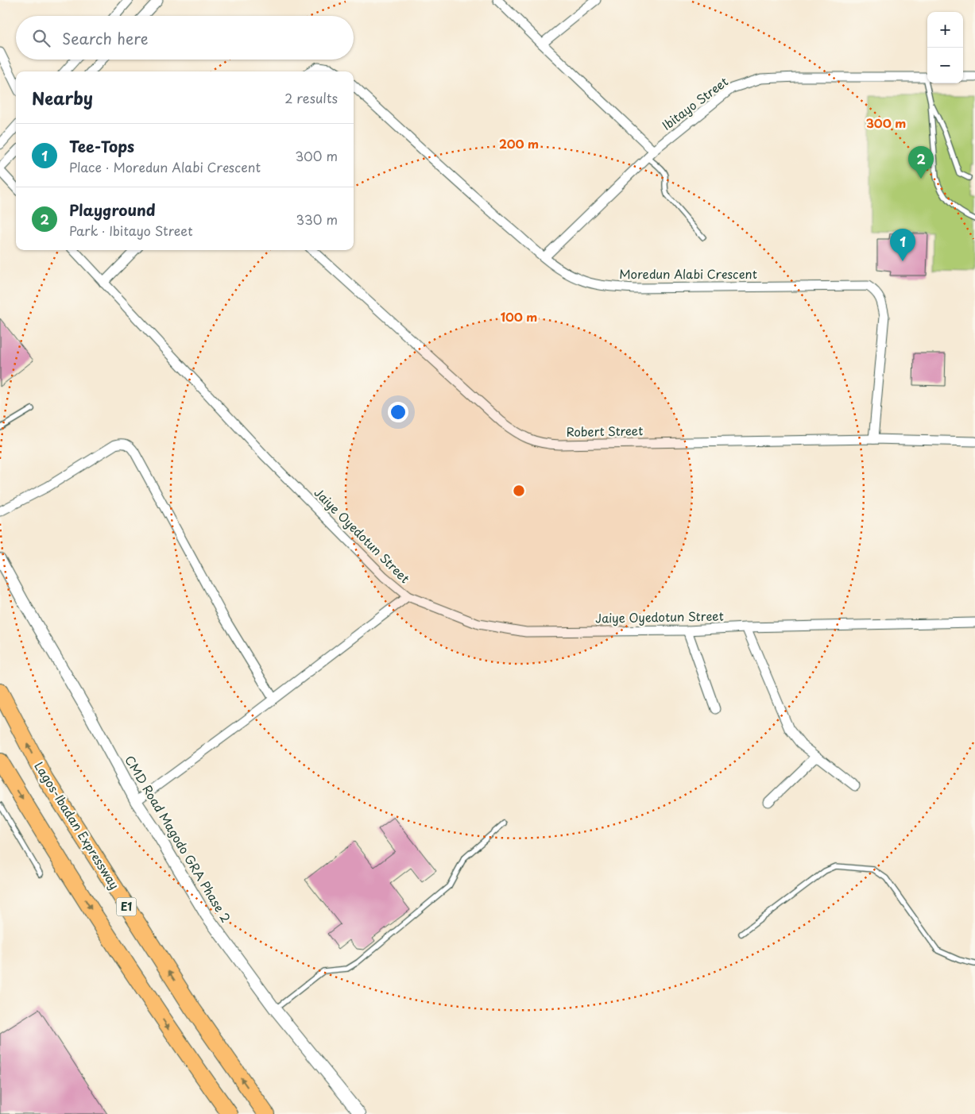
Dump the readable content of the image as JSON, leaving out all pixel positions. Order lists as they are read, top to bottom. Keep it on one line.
{"streets":{"highway":["Lagos-Ibadan Expressway","E1"],"street":["Ibitayo Street","Moredun Alabi Crescent","Robert Street","Jaiye Oyedotun Street","CMD Road Magodo GRA Phase 2"]},"crossings":[["Ibitayo Street","Moredun Alabi Crescent"],["Moredun Alabi Crescent","Robert Street"]],"page":{"map_buttons":["+","−"],"search":"Search here","heading":["Nearby","2 results"],"list":[{"mark":"1","name":"Tee-Tops","note":"Place · Moredun Alabi Crescent","value":"300 m"},{"mark":"2","name":"Playground","note":"Park · Ibitayo Street","value":"330 m"}],"pins":["2","1"]},"rings":["300 m","200 m","100 m"]}
